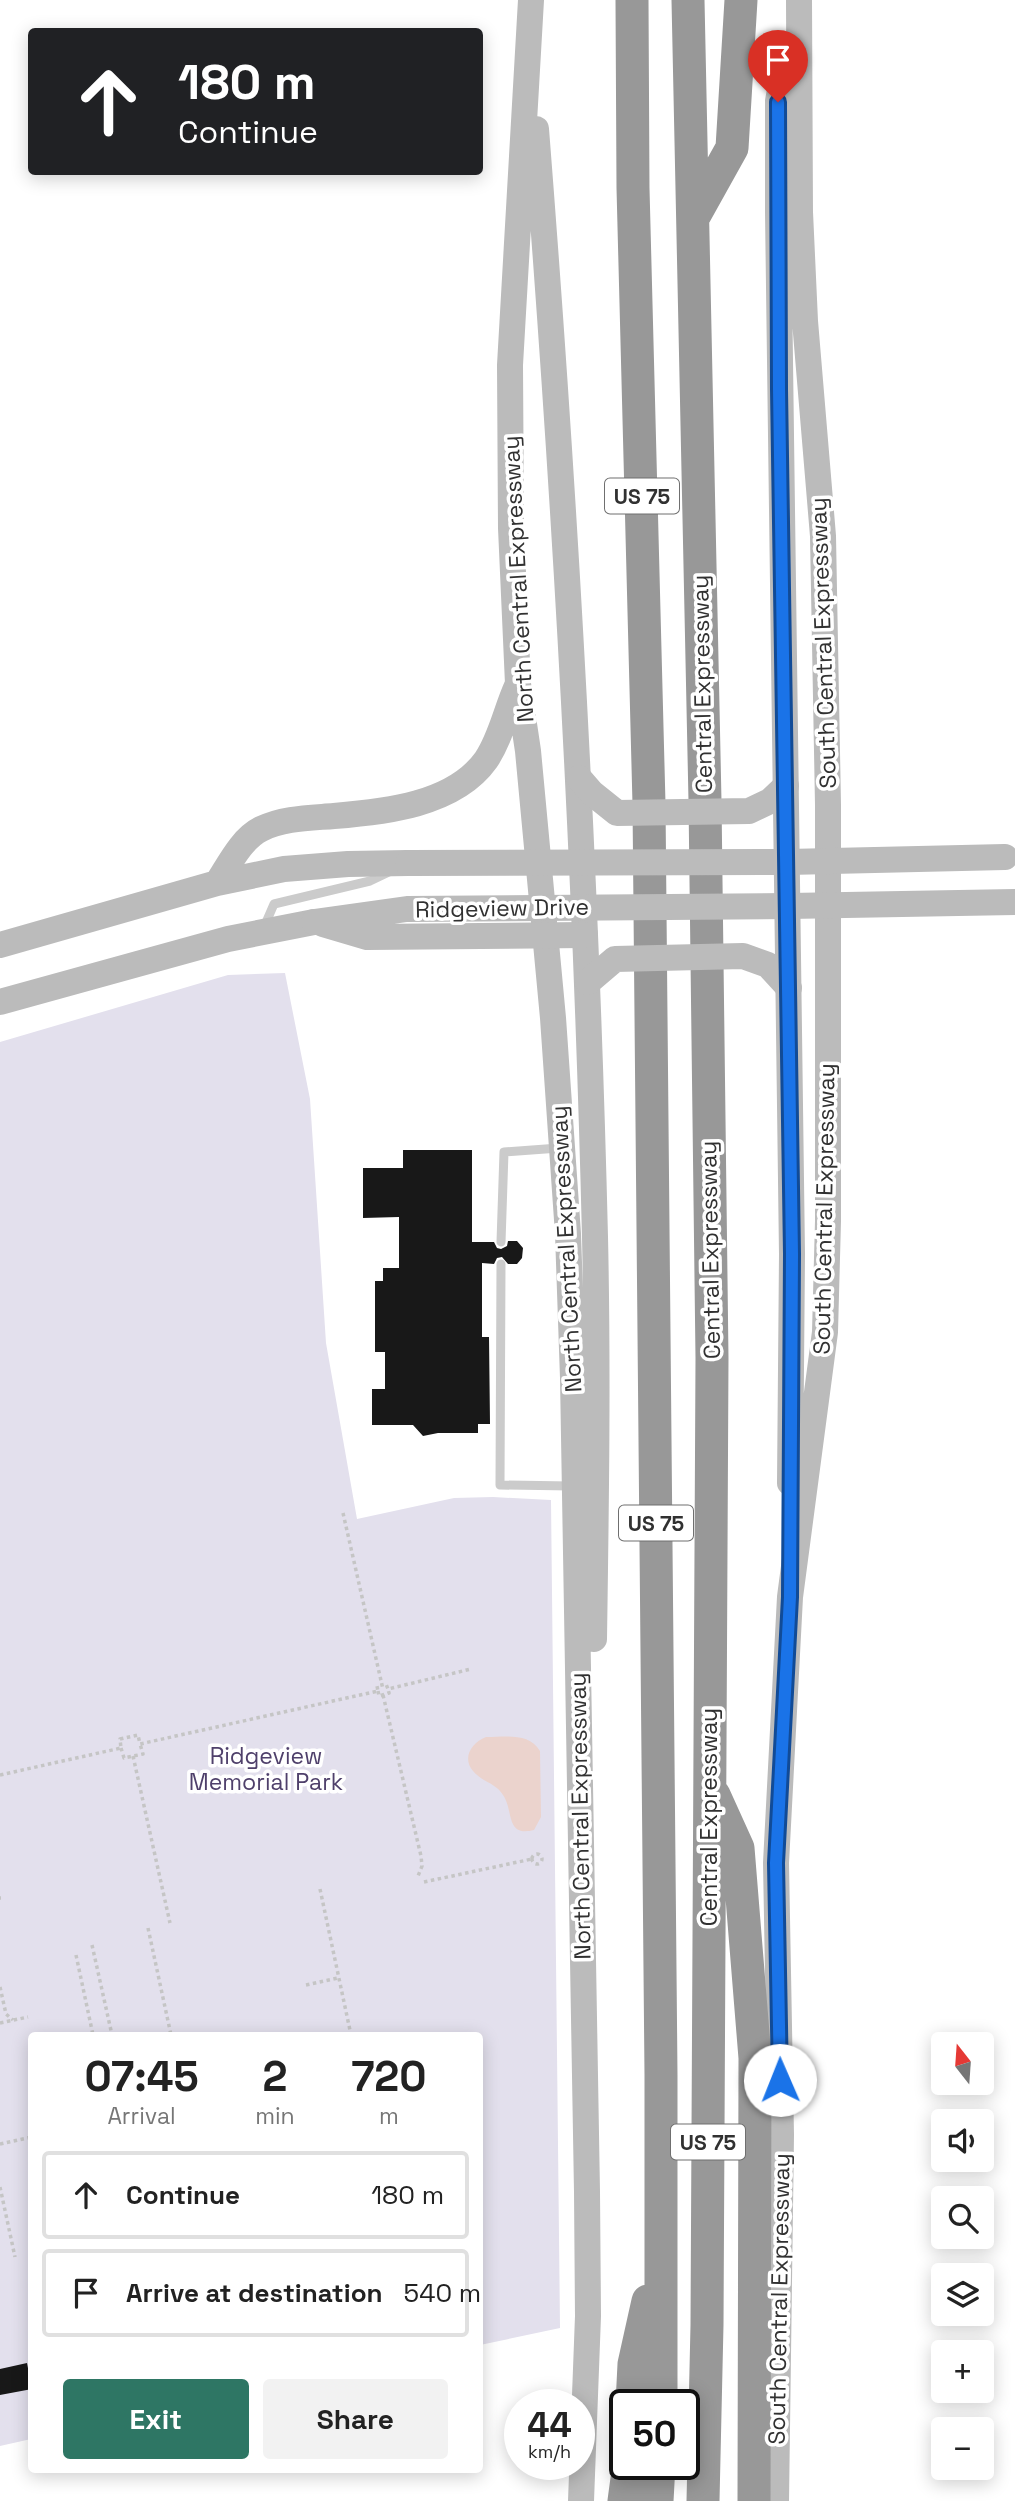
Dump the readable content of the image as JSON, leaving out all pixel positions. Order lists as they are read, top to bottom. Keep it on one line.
{"streets":{"highway":["US 75","Central Expressway"],"main road":["North Central Expressway","South Central Expressway","Ridgeview Drive"]},"parks":["Ridgeview Memorial Park"],"north":"top","page":{"turn":["180 m","Continue"],"map_buttons":["+","−"],"eta":["07:45","Arrival","2","min","720","m"],"list":[{"name":"Continue","value":"180 m"},{"name":"Arrive at destination","value":"540 m"}],"buttons":["Exit","Share"],"speed":"44 km/h","limit":"50"}}
